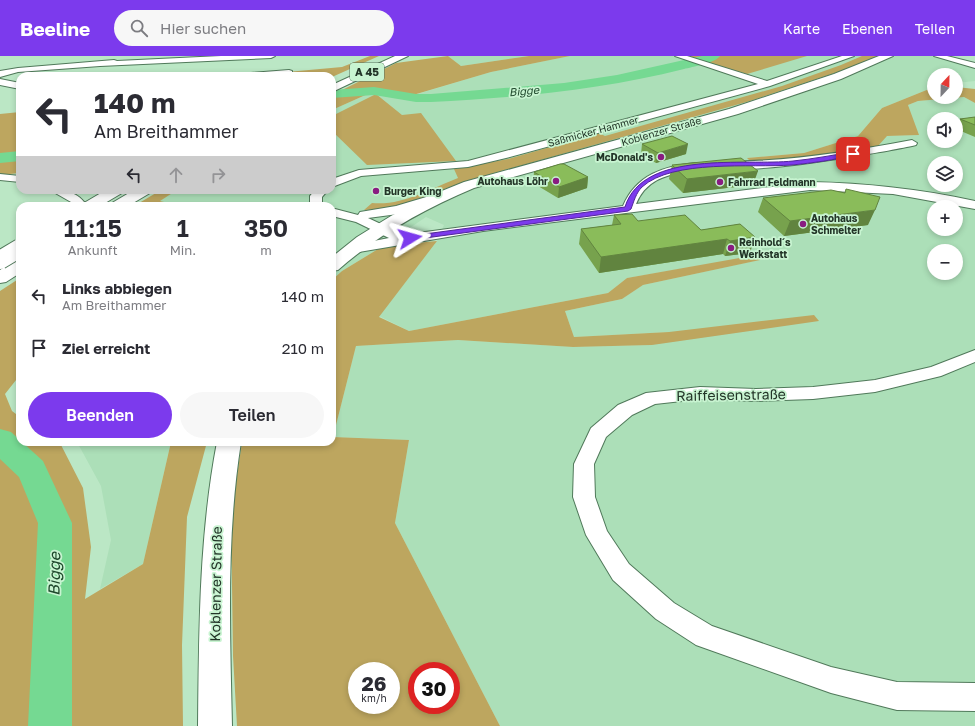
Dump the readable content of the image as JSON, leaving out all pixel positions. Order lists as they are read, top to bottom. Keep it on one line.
{"streets":{"main road":["A 45","Koblenzer Straße"],"street":["Saßmicker Hammer","Raiffeisenstraße"]},"water":["Bigge"],"places":["McDonald's","Autohaus Löhr","Fahrrad Feldmann","Burger King","Autohaus Schmelter","Reinhold´s Werkstatt"],"north":"top","page":{"header":"Beeline","search":"Hier suchen","nav":["Karte","Ebenen","Teilen"],"map_buttons":["+","−"],"turn":["140 m","Am Breithammer"],"eta":["11:15","Ankunft","1","Min.","350","m"],"list":[{"name":"Links abbiegen","note":"Am Breithammer","value":"140 m"},{"name":"Ziel erreicht","value":"210 m"}],"buttons":["Beenden","Teilen"],"speed":"26 km/h","limit":"30"}}
